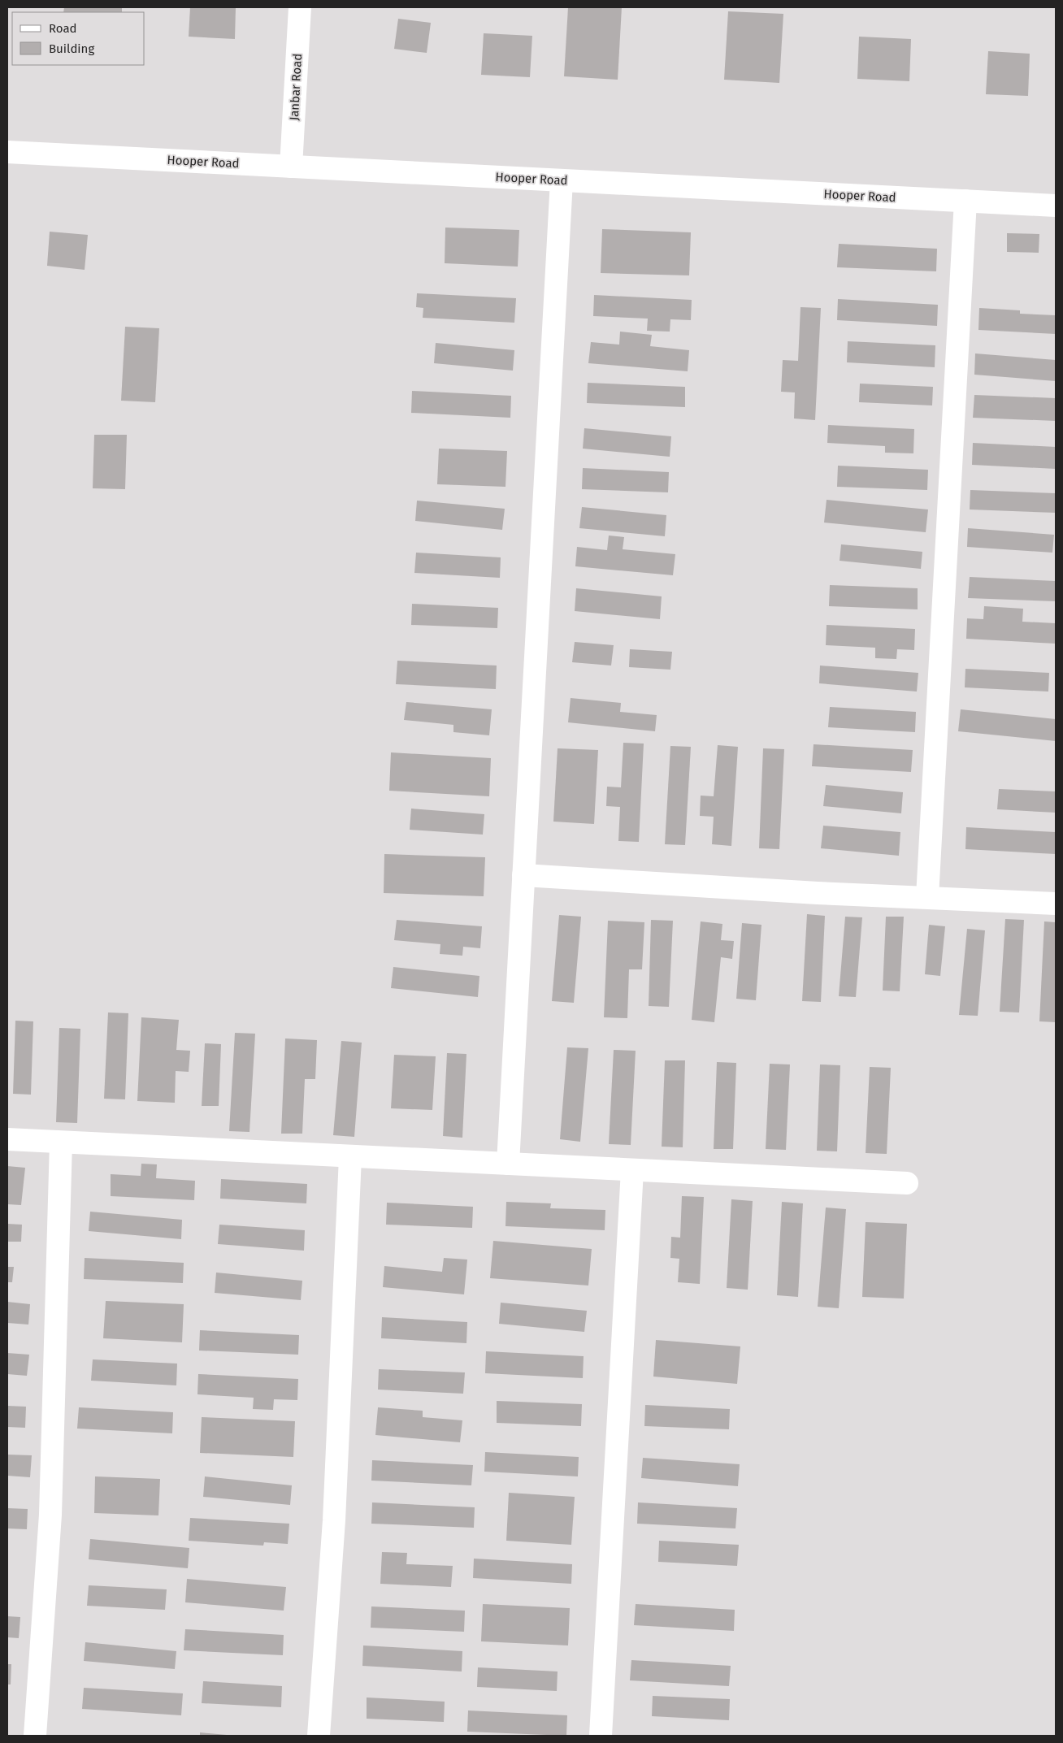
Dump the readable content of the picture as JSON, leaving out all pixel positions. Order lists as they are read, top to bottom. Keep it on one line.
{"streets":{"street":["Janbar Road","Hooper Road"]},"crossings":[["Janbar Road","Hooper Road"]],"legend":["Road","Building"]}
